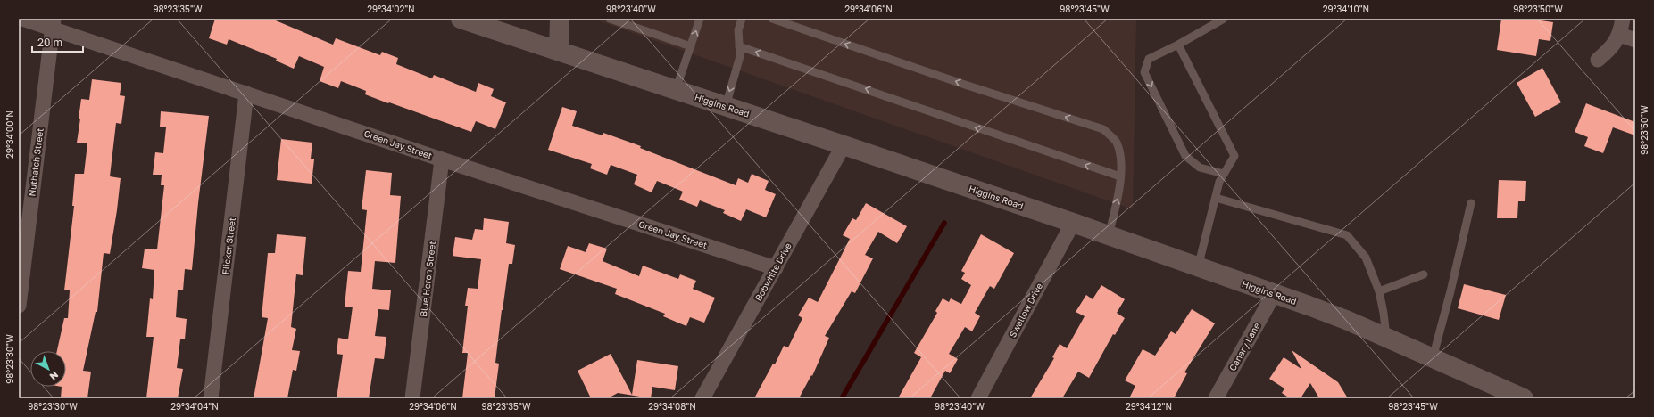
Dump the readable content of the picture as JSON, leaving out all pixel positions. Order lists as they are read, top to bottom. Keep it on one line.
{"streets":{"street":["Higgins Road","Green Jay Street","Nuthatch Street","Flicker Street","Bobwhite Drive","Blue Heron Street","Swallow Drive","Canary Lane"]},"crossings":[["Higgins Road","Bobwhite Drive"],["Higgins Road","Swallow Drive"],["Higgins Road","Canary Lane"],["Green Jay Street","Nuthatch Street"],["Green Jay Street","Flicker Street"],["Green Jay Street","Bobwhite Drive"],["Green Jay Street","Blue Heron Street"]],"scale_bar":"20 m","north":"bottom right","coordinates":["98°23'35\"W","29°34'02\"N","98°23'40\"W","29°34'06\"N","98°23'45\"W","29°34'10\"N","98°23'50\"W","29°34'00\"N","98°23'30\"W","29°34'04\"N","29°34'08\"N","29°34'12\"N"]}
